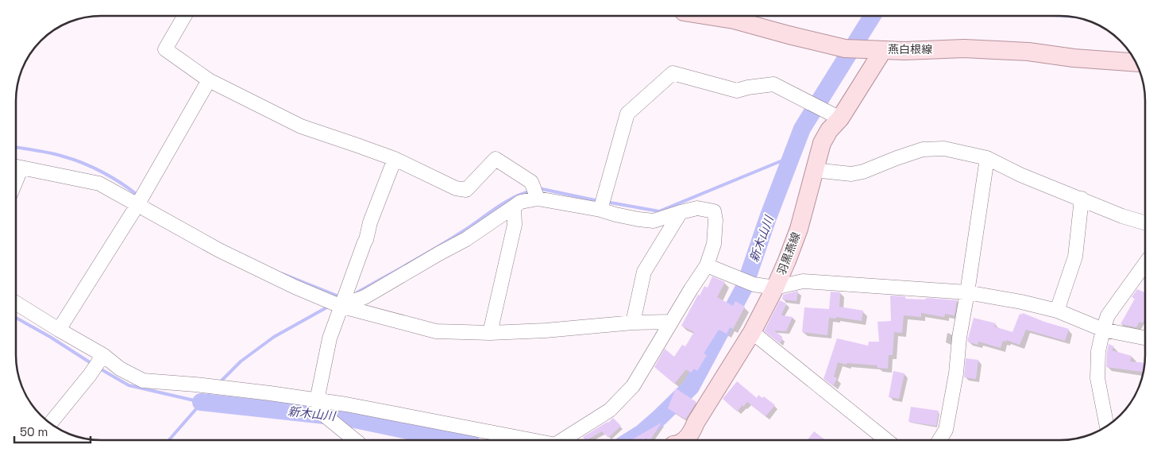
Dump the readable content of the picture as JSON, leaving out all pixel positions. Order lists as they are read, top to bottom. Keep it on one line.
{"streets":{"main road":["燕白根線","羽黒燕線"]},"crossings":[["燕白根線","羽黒燕線"]],"water":["新木山川"],"scale_bar":"50 m"}
